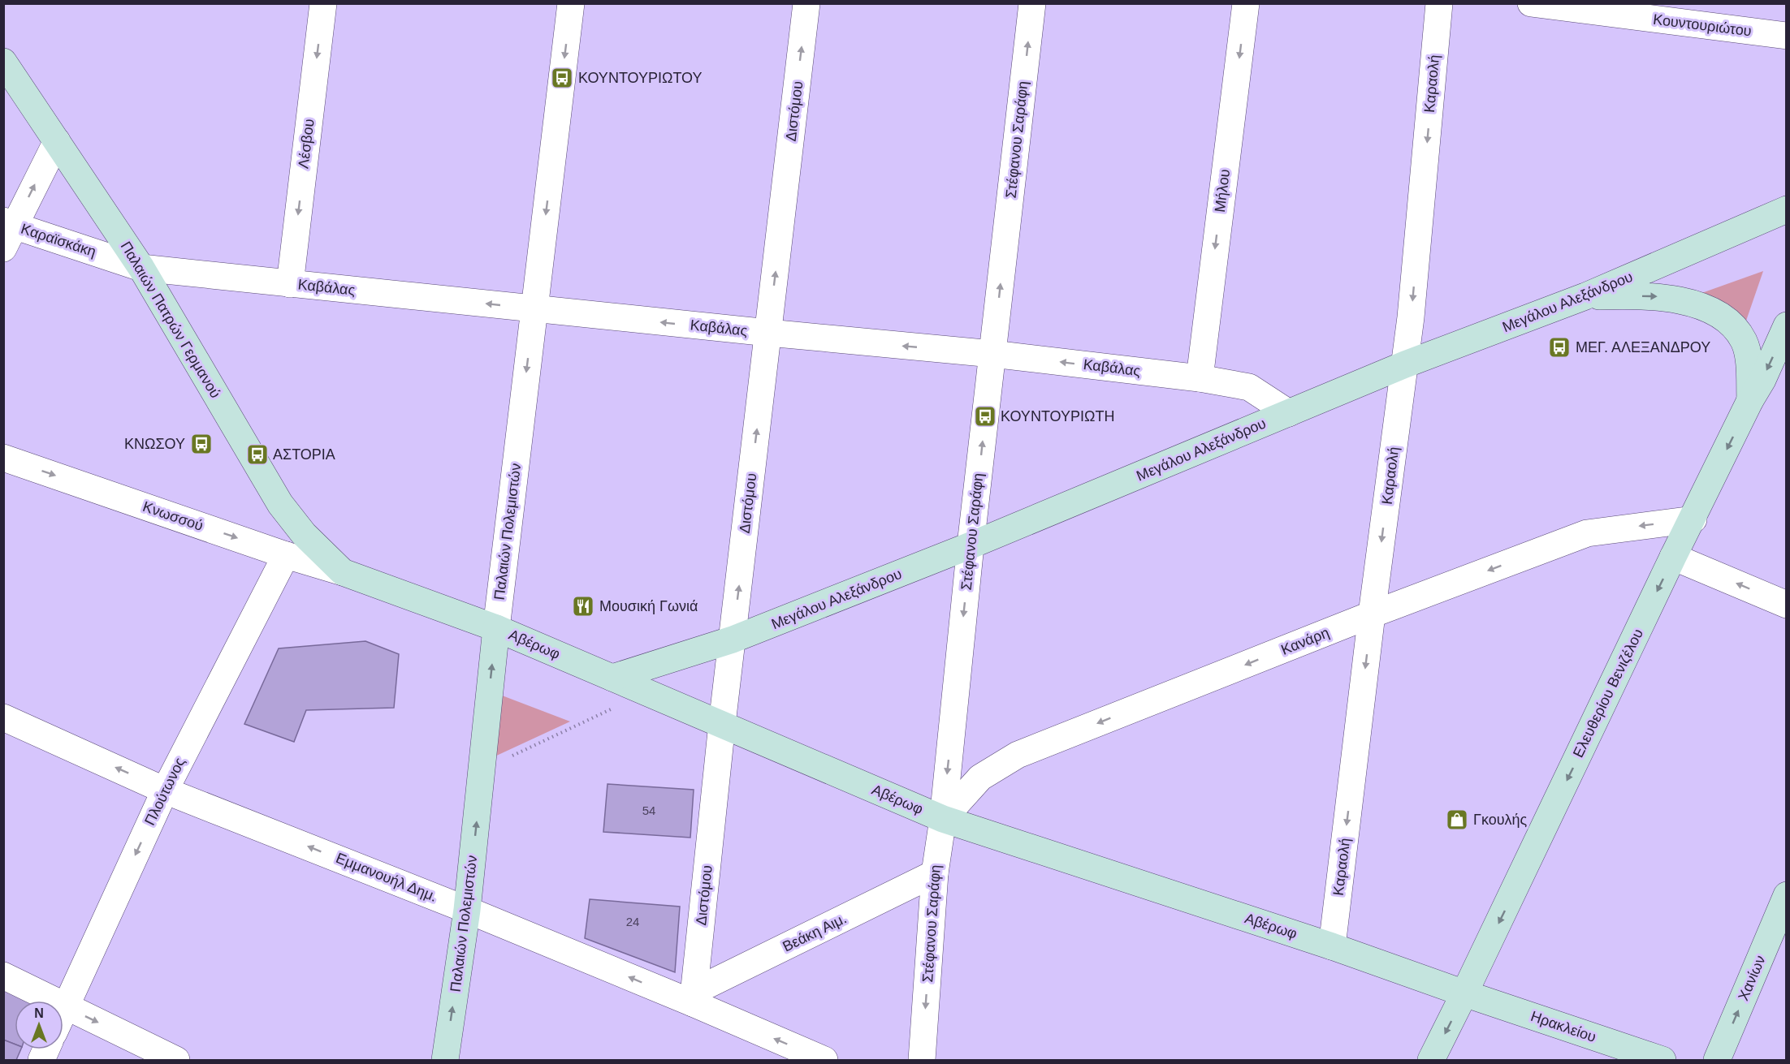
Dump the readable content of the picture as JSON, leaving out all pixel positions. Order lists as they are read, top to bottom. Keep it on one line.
{"streets":{"street":["Κουντουριώτου","Καραολή","Διστόμου","Στέφανου Σαράφη","Λέσβου","Μήλου","Καραϊσκάκη","Καβάλας","Μεγάλου Αλεξάνδρου","Παλαιών Πατρών Γερμανού","Κνωσσού","Παλαιών Πολεμιστών","Κανάρη","Αβέρωφ","Ελευθερίου Βενιζέλου","Πλούτωνος","Εμμανουήλ Δημ.","Βεάκη Αιμ.","Χανίων","Ηρακλείου"]},"crossings":[["Καραολή","Μεγάλου Αλεξάνδρου"],["Καραολή","Κανάρη"],["Καραολή","Αβέρωφ"],["Διστόμου","Καβάλας"],["Διστόμου","Μεγάλου Αλεξάνδρου"],["Διστόμου","Αβέρωφ"],["Διστόμου","Εμμανουήλ Δημ."],["Διστόμου","Βεάκη Αιμ."],["Στέφανου Σαράφη","Καβάλας"],["Στέφανου Σαράφη","Μεγάλου Αλεξάνδρου"],["Στέφανου Σαράφη","Κανάρη"],["Στέφανου Σαράφη","Αβέρωφ"],["Στέφανου Σαράφη","Βεάκη Αιμ."],["Λέσβου","Καβάλας"],["Μήλου","Καβάλας"],["Καραϊσκάκη","Καβάλας"],["Καραϊσκάκη","Παλαιών Πατρών Γερμανού"],["Καβάλας","Μεγάλου Αλεξάνδρου"],["Καβάλας","Παλαιών Πατρών Γερμανού"],["Καβάλας","Παλαιών Πολεμιστών"],["Μεγάλου Αλεξάνδρου","Αβέρωφ"],["Παλαιών Πατρών Γερμανού","Κνωσσού"],["Παλαιών Πατρών Γερμανού","Αβέρωφ"],["Κνωσσού","Αβέρωφ"],["Κνωσσού","Πλούτωνος"],["Παλαιών Πολεμιστών","Αβέρωφ"],["Παλαιών Πολεμιστών","Εμμανουήλ Δημ."],["Κανάρη","Αβέρωφ"],["Κανάρη","Ελευθερίου Βενιζέλου"],["Αβέρωφ","Ελευθερίου Βενιζέλου"],["Αβέρωφ","Ηρακλείου"],["Ελευθερίου Βενιζέλου","Ηρακλείου"],["Πλούτωνος","Εμμανουήλ Δημ."],["Εμμανουήλ Δημ.","Βεάκη Αιμ."]],"one_way":["Καραολή","Διστόμου","Λέσβου","Μήλου","Καβάλας","Κνωσσού","Κανάρη","Ελευθερίου Βενιζέλου","Πλούτωνος","Εμμανουήλ Δημ.","Χανίων"],"places":{"bus stop":["ΚΟΥΝΤΟΥΡΙΩΤΟΥ","ΜΕΓ. ΑΛΕΞΑΝΔΡΟΥ","ΚΟΥΝΤΟΥΡΙΩΤΗ","ΚΝΩΣΟΥ","ΑΣΤΟΡΙΑ"],"restaurant":["Μουσική Γωνιά"],"shop":["Γκουλής"]},"house_numbers":["54","24"],"north":"top"}
